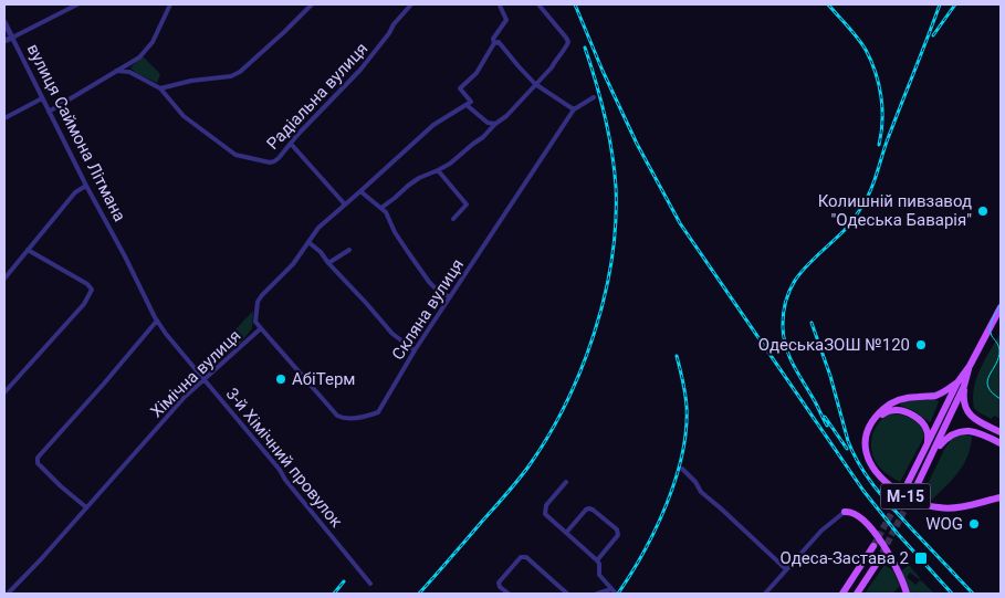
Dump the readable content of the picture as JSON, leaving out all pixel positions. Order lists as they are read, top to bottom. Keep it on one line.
{"streets":{"main road":["М-15"],"street":["Радіальна вулиця","вулиця Саймона Літмана","Скляна вулиця","Хімічна вулиця","3-й Хімічний провулок"]},"crossings":[["вулиця Саймона Літмана","3-й Хімічний провулок"],["Скляна вулиця","Хімічна вулиця"],["Хімічна вулиця","3-й Хімічний провулок"]],"places":{"other":["Колишній пивзавод \"Одеська Баварія\"","ОдеськаЗОШ №120","АбіТерм","WOG"],"transit":["Одеса-Застава 2"]}}
